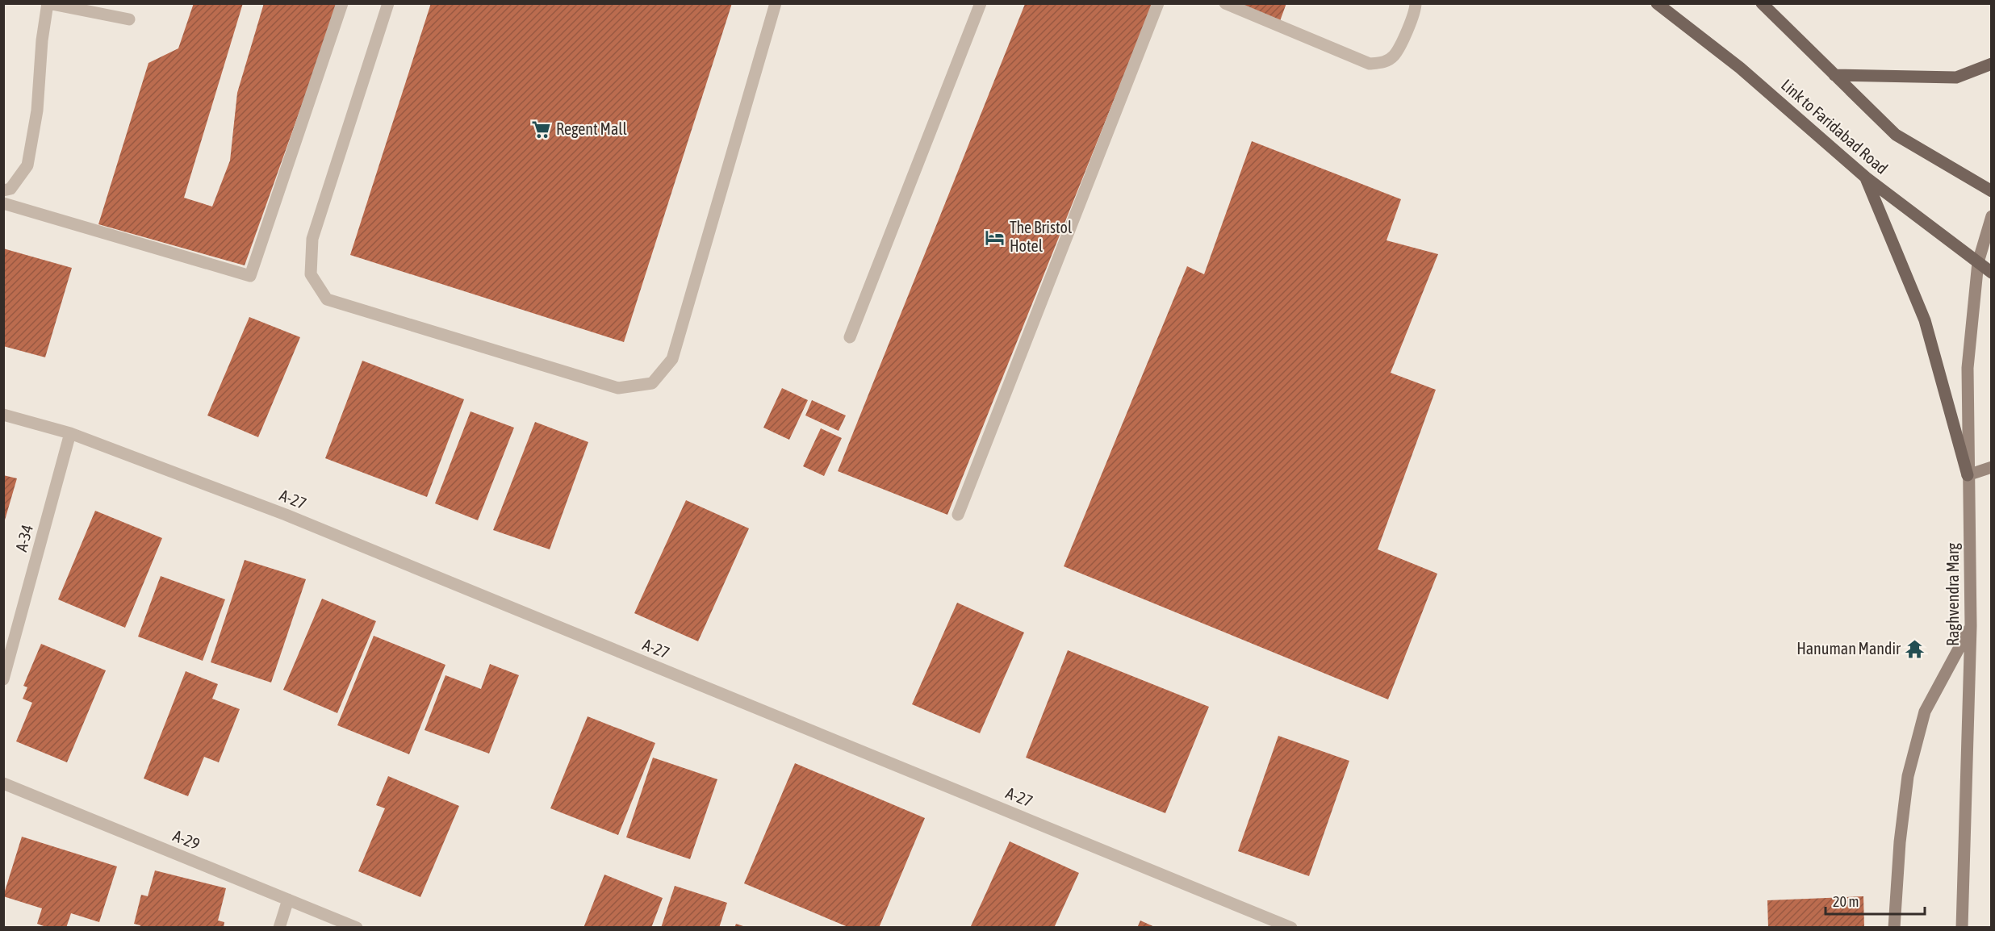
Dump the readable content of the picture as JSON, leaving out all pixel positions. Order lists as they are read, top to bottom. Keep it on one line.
{"streets":{"main road":["Link to Faridabad Road"],"street":["A-27","A-34","Raghvendra Marg","A-29"]},"crossings":[["Link to Faridabad Road","Raghvendra Marg"],["A-27","A-34"]],"places":{"supermarket":["Regent Mall"],"hotel":["The Bristol Hotel"],"temple":["Hanuman Mandir"]},"scale_bar":"20 m"}
